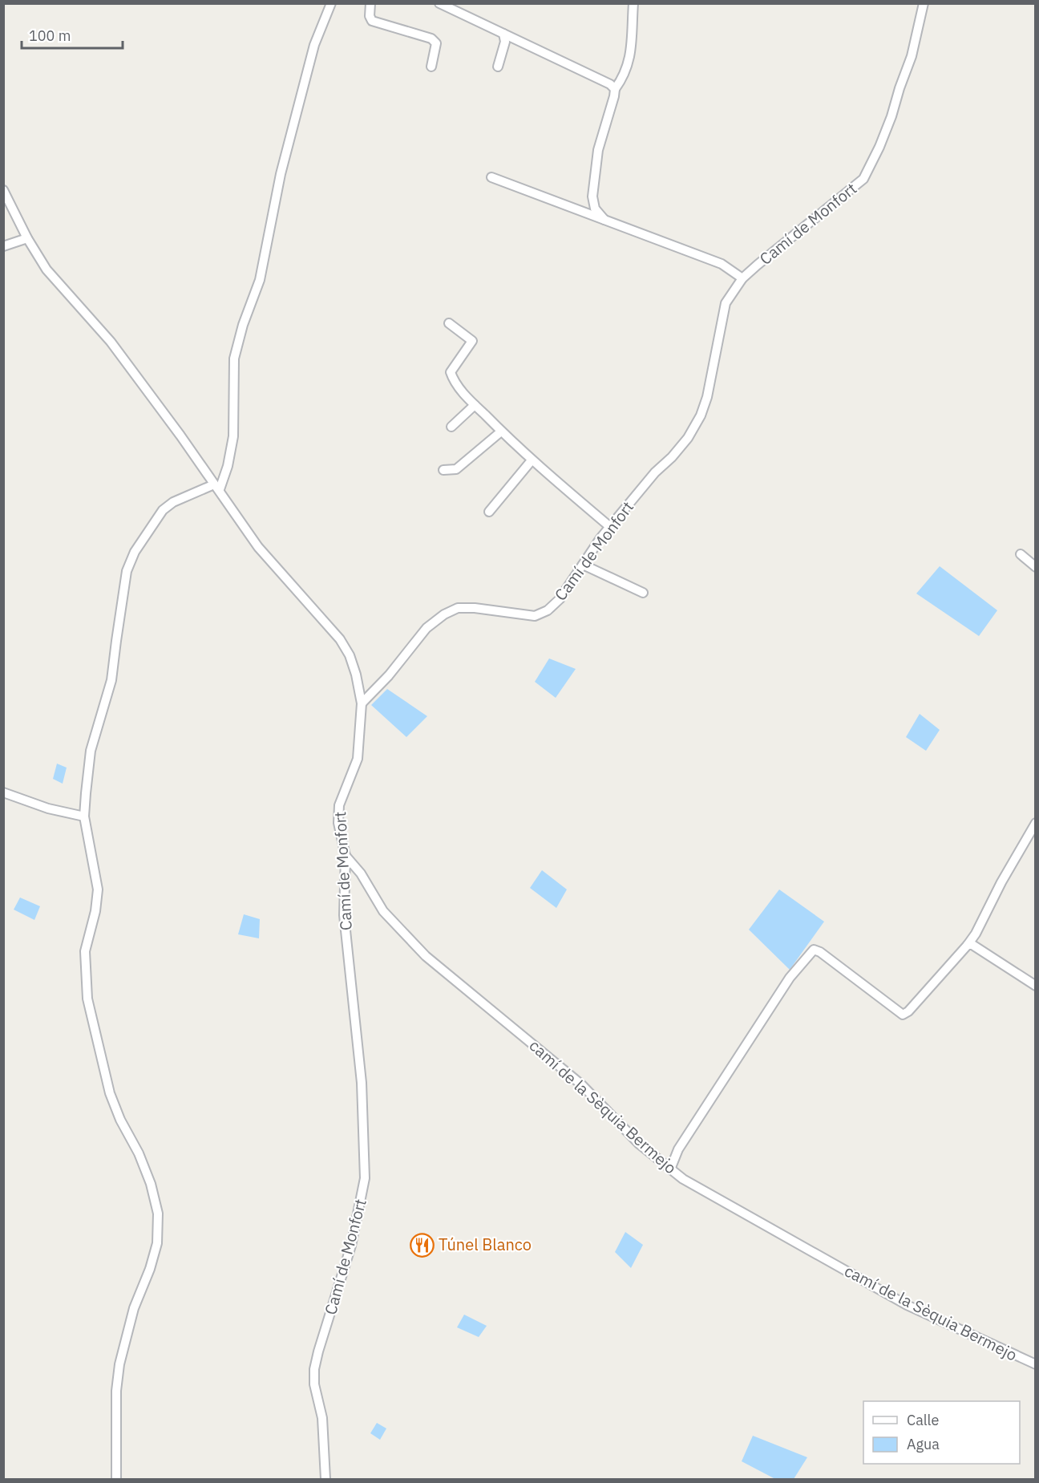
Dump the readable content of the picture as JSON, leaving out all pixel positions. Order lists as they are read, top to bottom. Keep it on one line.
{"streets":{"street":["Camí de Monfort","camí de la Sèquia Bermejo"]},"crossings":[["Camí de Monfort","camí de la Sèquia Bermejo"]],"places":{"restaurant":["Túnel Blanco"]},"legend":["Calle","Agua"],"scale_bar":"100 m"}
